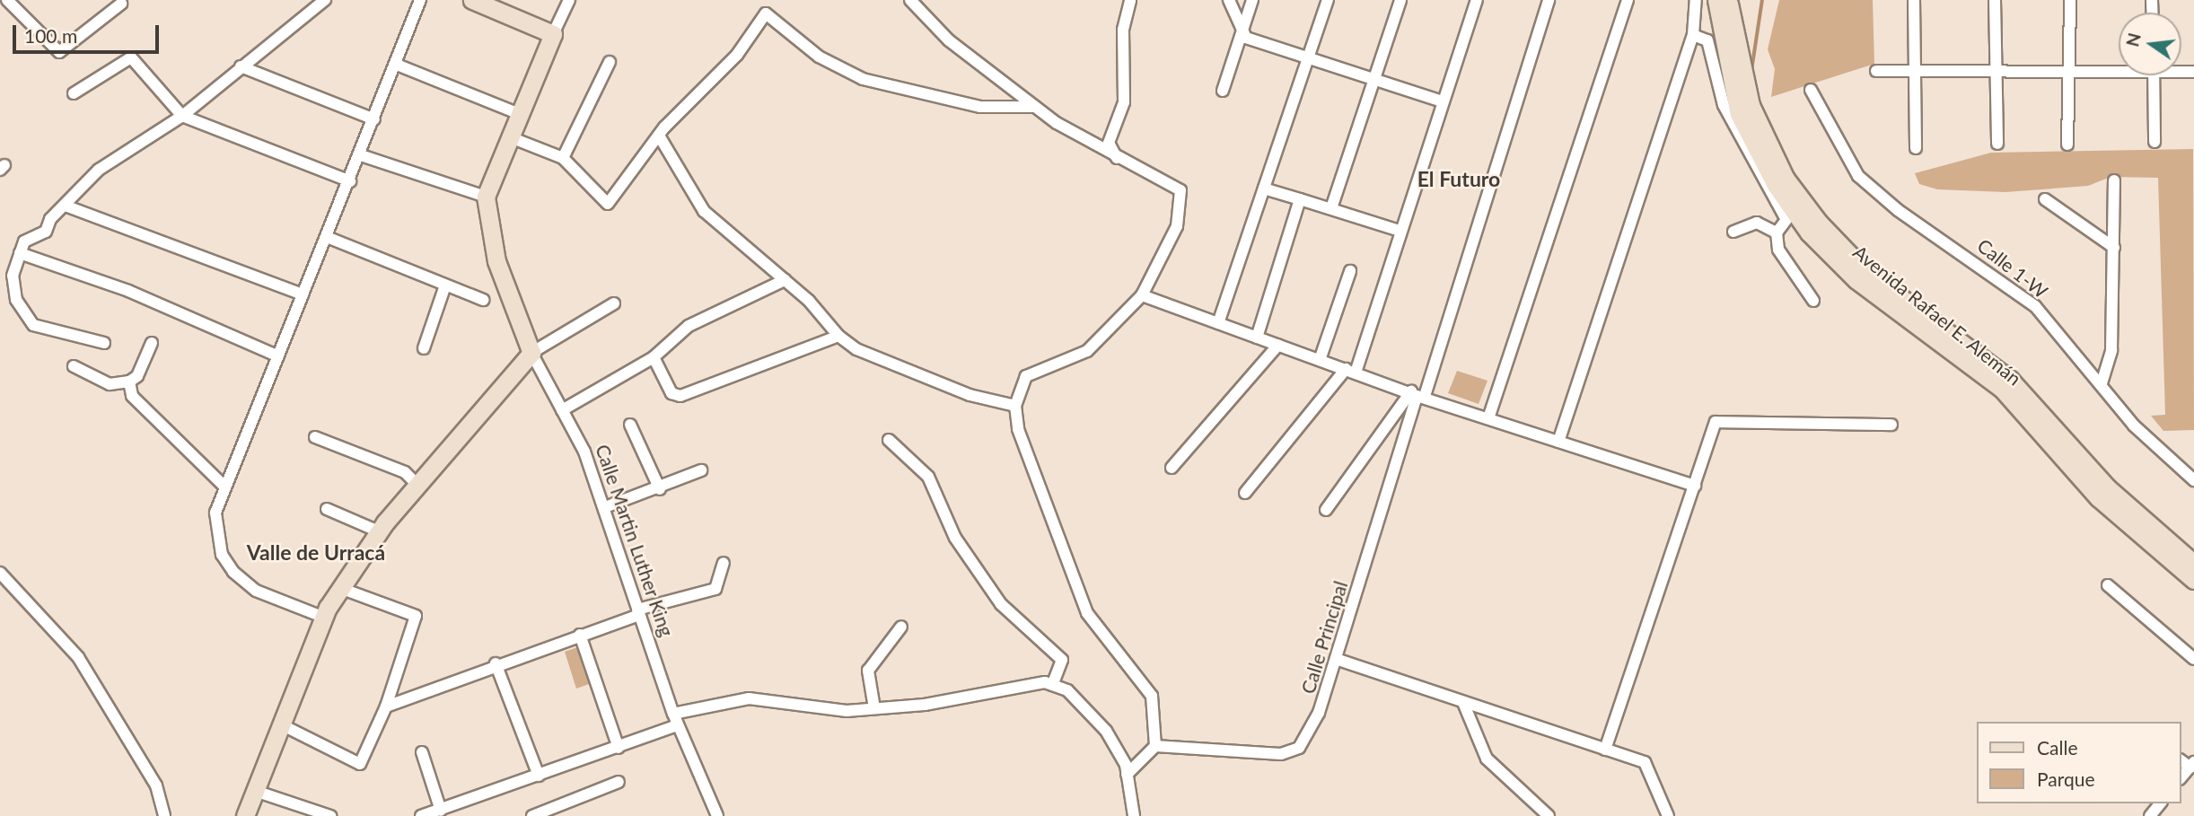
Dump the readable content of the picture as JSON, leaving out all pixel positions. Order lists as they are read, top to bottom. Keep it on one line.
{"streets":{"main road":["Avenida Rafael E. Alemán","Calle Martin Luther King"],"street":["Calle 1-W","Calle Principal"]},"districts":["El Futuro","Valle de Urracá"],"legend":["Calle","Parque"],"scale_bar":"100 m","north":"left"}
